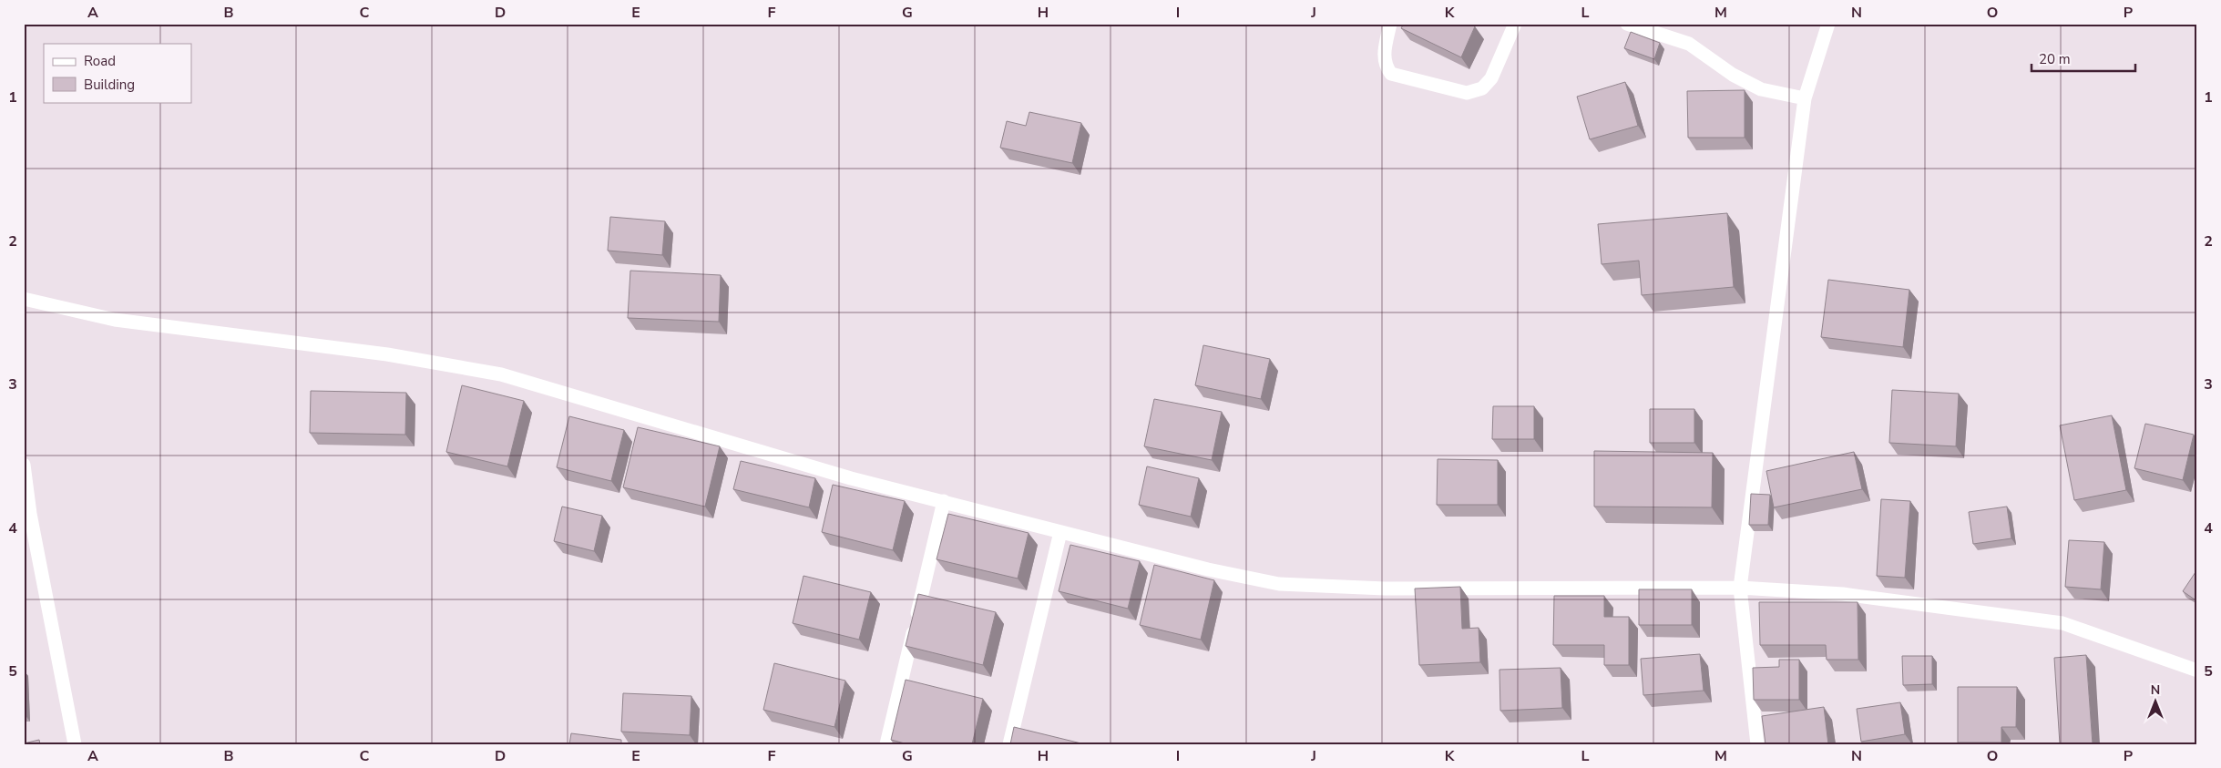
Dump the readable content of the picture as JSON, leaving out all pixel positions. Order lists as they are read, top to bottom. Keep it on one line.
{"legend":["Road","Building"],"scale_bar":"20 m","north":"top","grid":{"columns":["A","B","C","D","E","F","G","H","I","J","K","L","M","N","O","P"],"rows":["1","2","3","4","5"]}}
